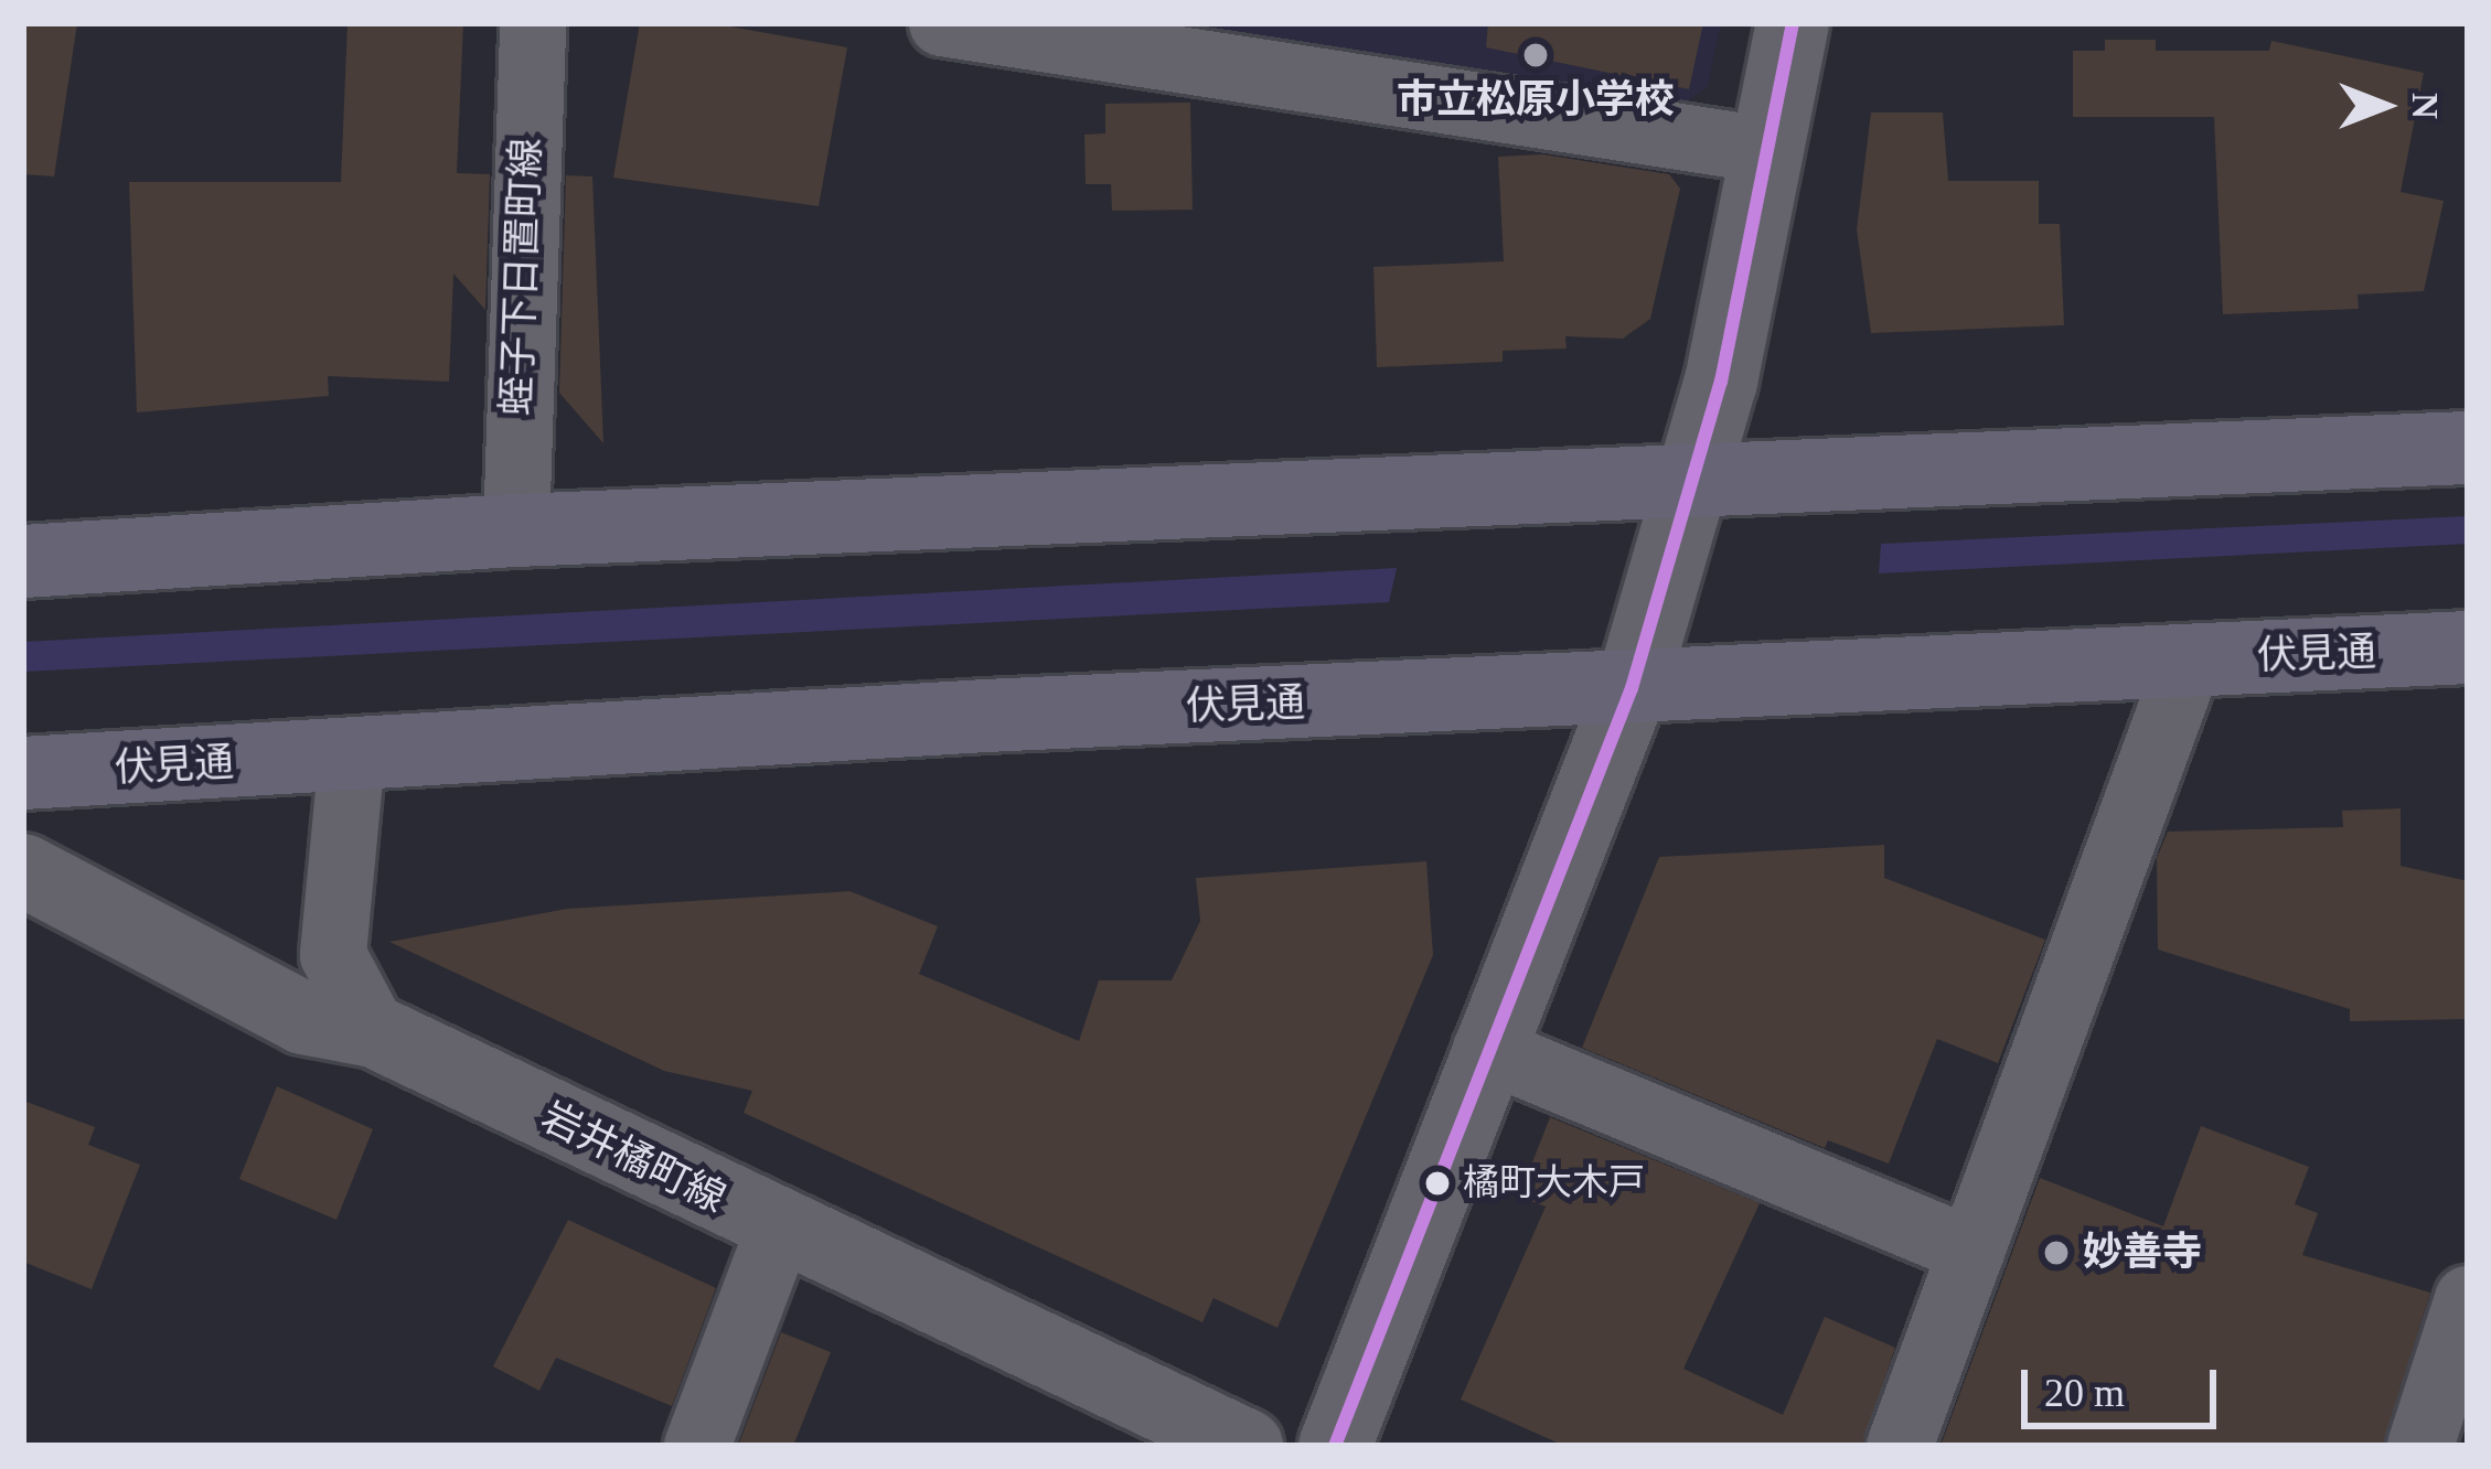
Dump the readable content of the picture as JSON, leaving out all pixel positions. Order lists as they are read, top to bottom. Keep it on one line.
{"streets":{"highway":["伏見通"],"street":["蛭子下日置町線","岩井橘町線"]},"places":["市立松原小学校","橘町大木戸","妙善寺"],"scale_bar":"20 m","north":"right"}
